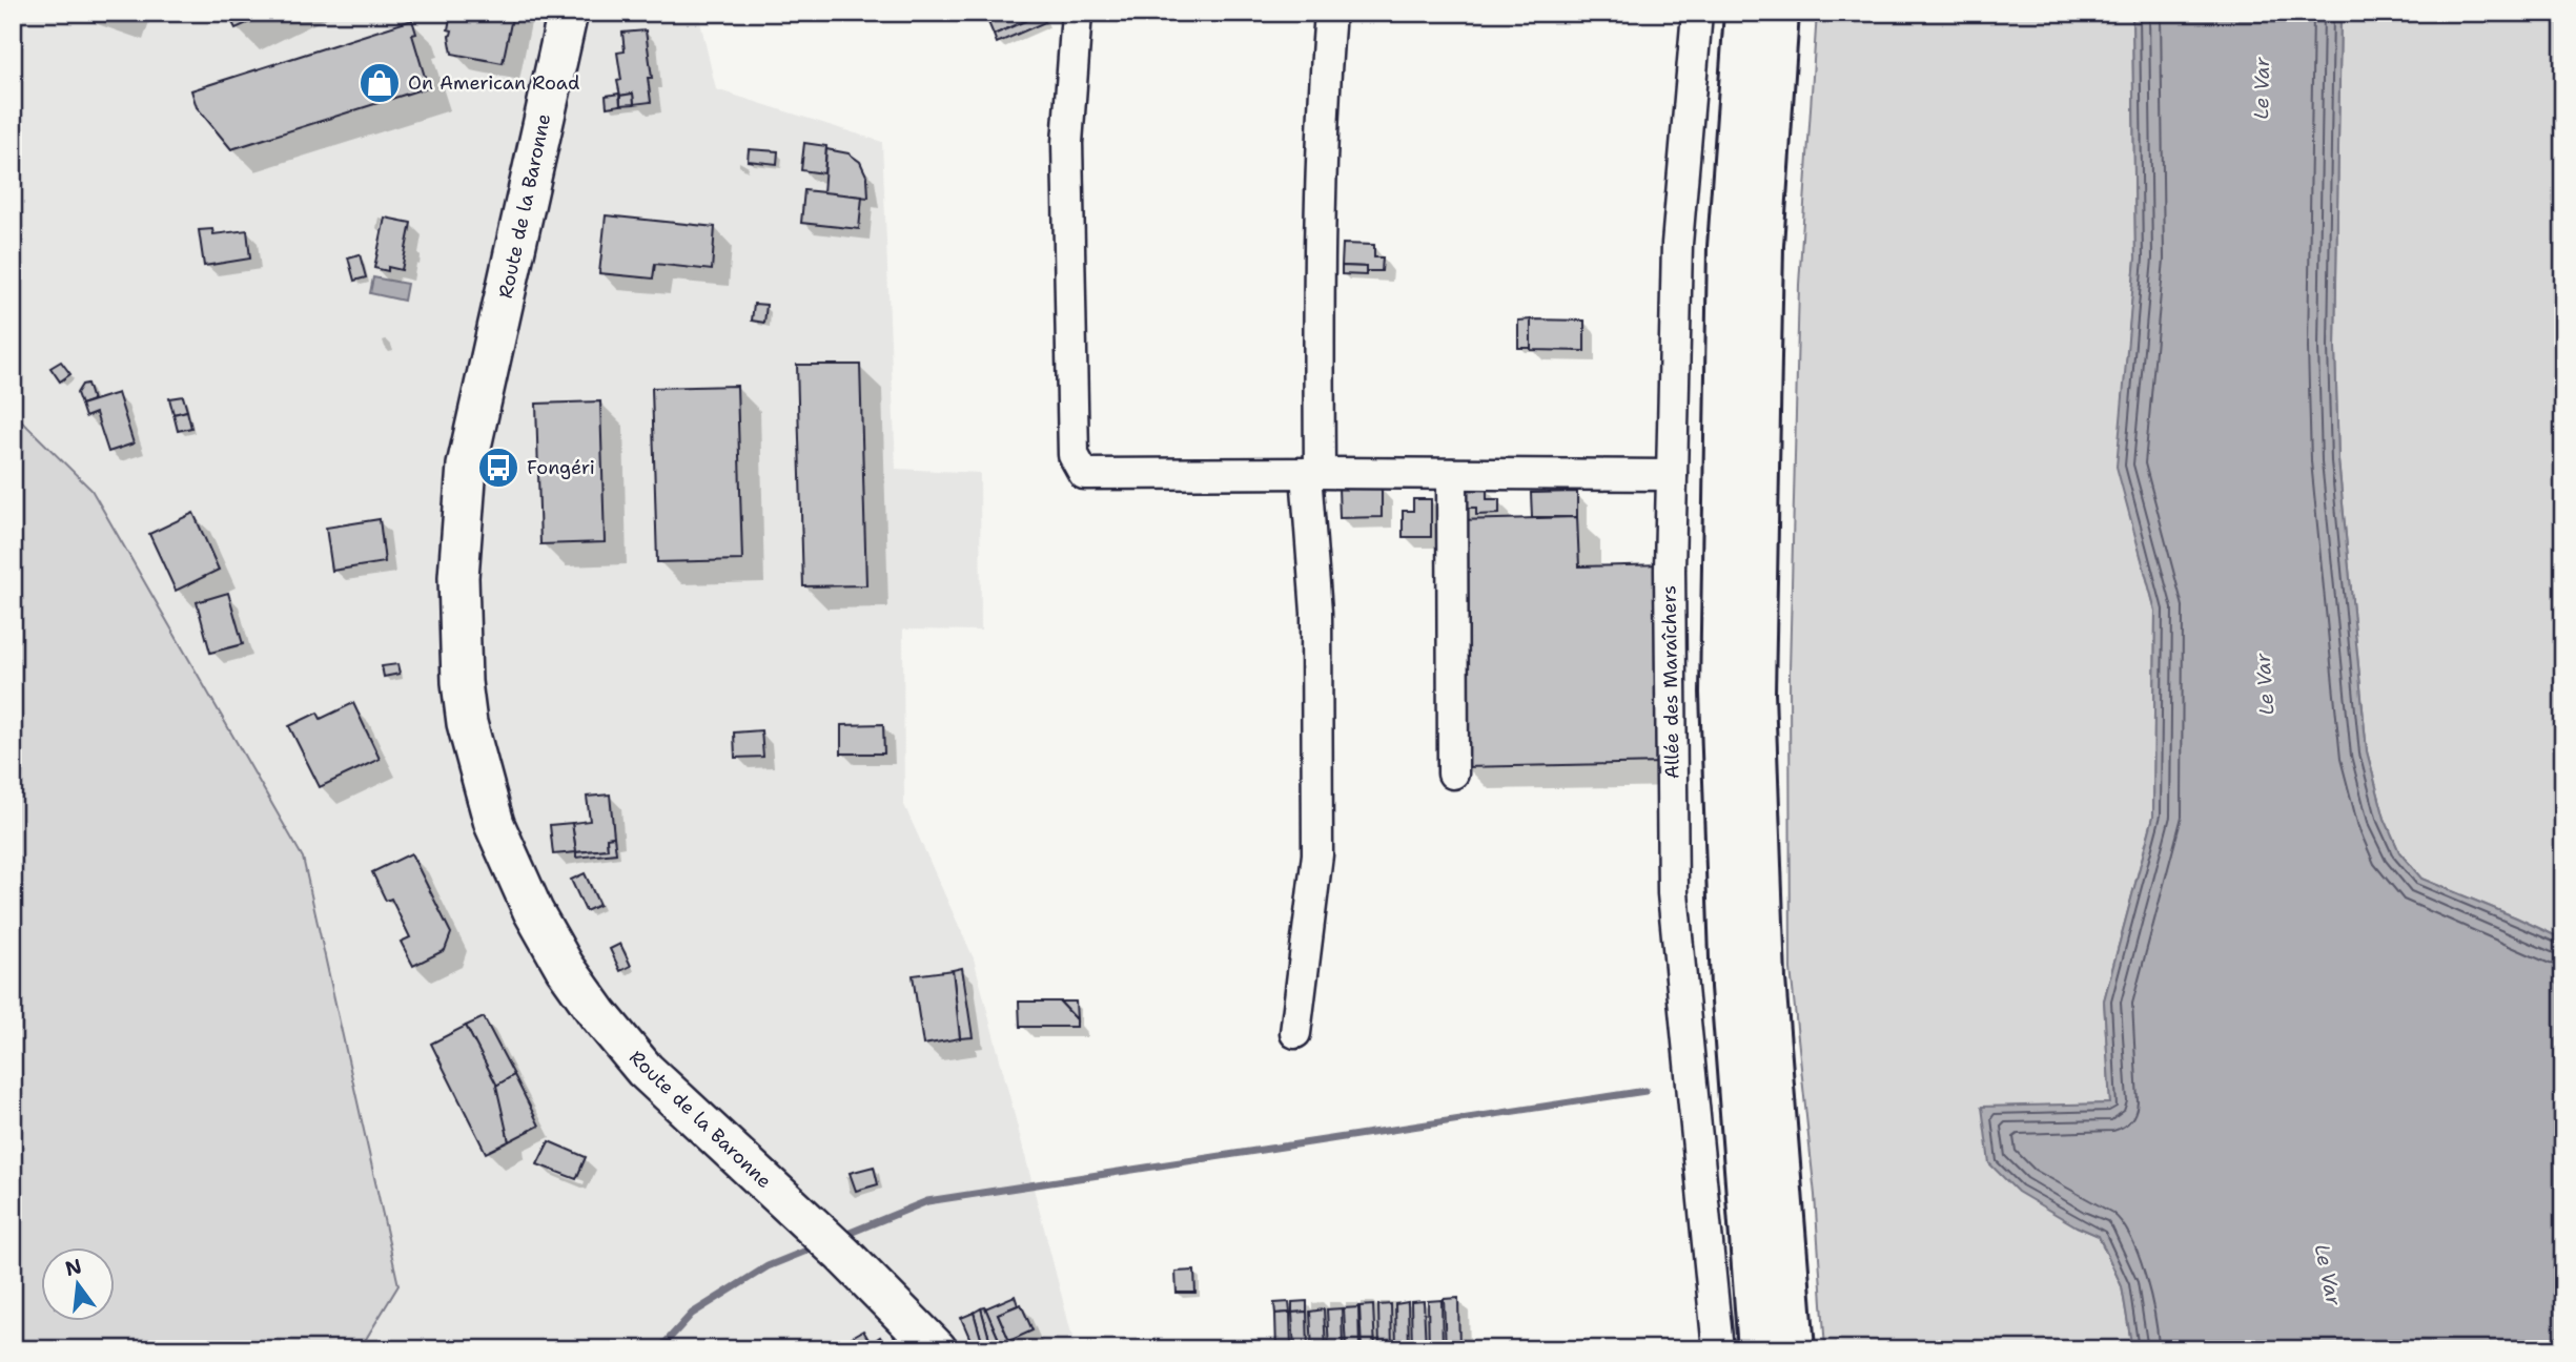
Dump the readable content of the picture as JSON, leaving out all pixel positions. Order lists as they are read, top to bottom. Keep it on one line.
{"streets":{"main road":["Route de la Baronne"],"street":["Allée des Maraîchers"]},"water":["Le Var"],"places":{"shop":["On American Road"],"bus stop":["Fongéri"]},"north":"top"}
